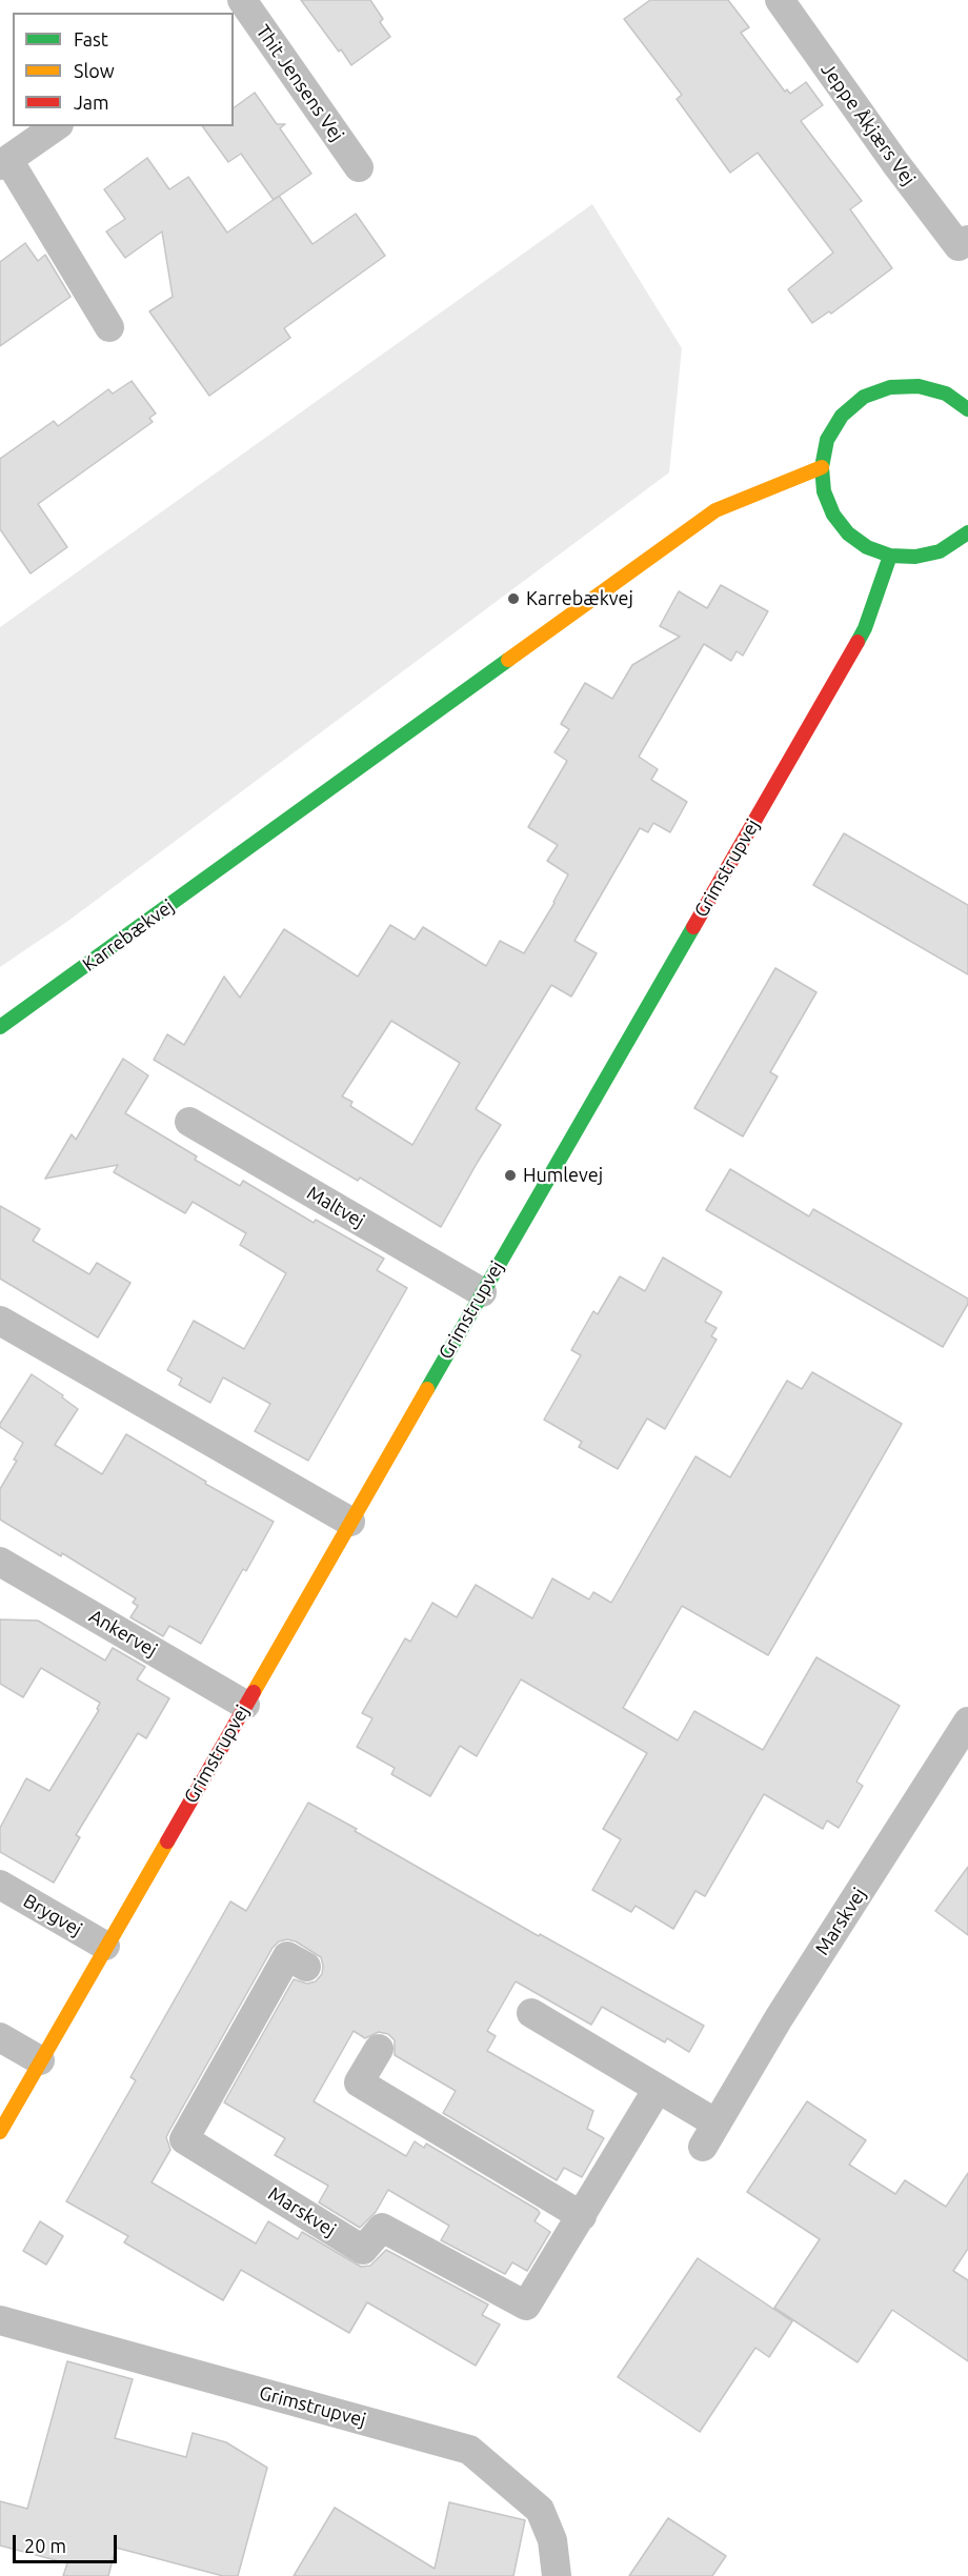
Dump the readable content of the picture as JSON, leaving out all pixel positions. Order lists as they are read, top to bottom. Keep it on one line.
{"streets":{"street":["Thit Jensens Vej","Jeppe Åkjærs Vej","Grimstrupvej","Karrebækvej","Maltvej","Ankervej","Brygvej","Marskvej"]},"crossings":[["Grimstrupvej","Maltvej"],["Grimstrupvej","Ankervej"],["Grimstrupvej","Brygvej"]],"places":["Karrebækvej","Humlevej"],"legend":["Fast","Slow","Jam"],"scale_bar":"20 m"}
